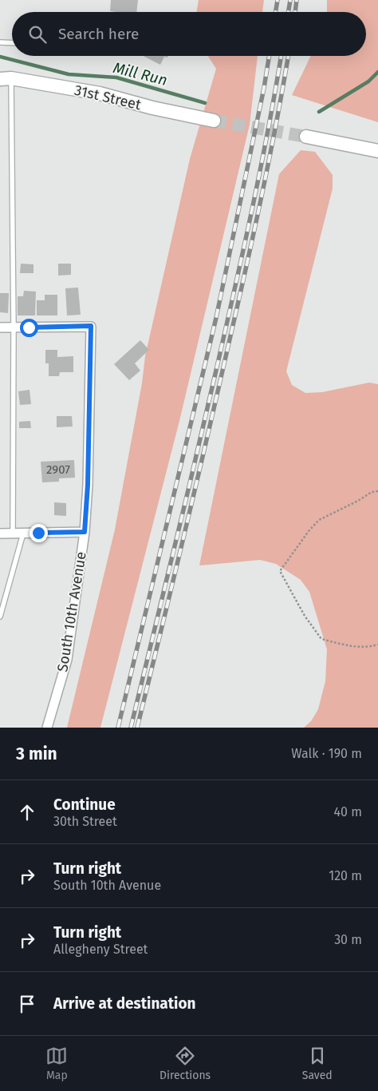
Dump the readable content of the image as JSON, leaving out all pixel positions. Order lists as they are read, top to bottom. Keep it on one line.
{"streets":{"main road":["31st Street"],"street":["South 10th Avenue"]},"water":["Mill Run"],"house_numbers":["2907"],"page":{"search":"Search here","heading":["3 min","Walk · 190 m"],"list":[["Continue","30th Street","40 m"],["Turn right","South 10th Avenue","120 m"],["Turn right","Allegheny Street","30 m"],"Arrive at destination"],"nav":["Map","Directions","Saved"]}}
